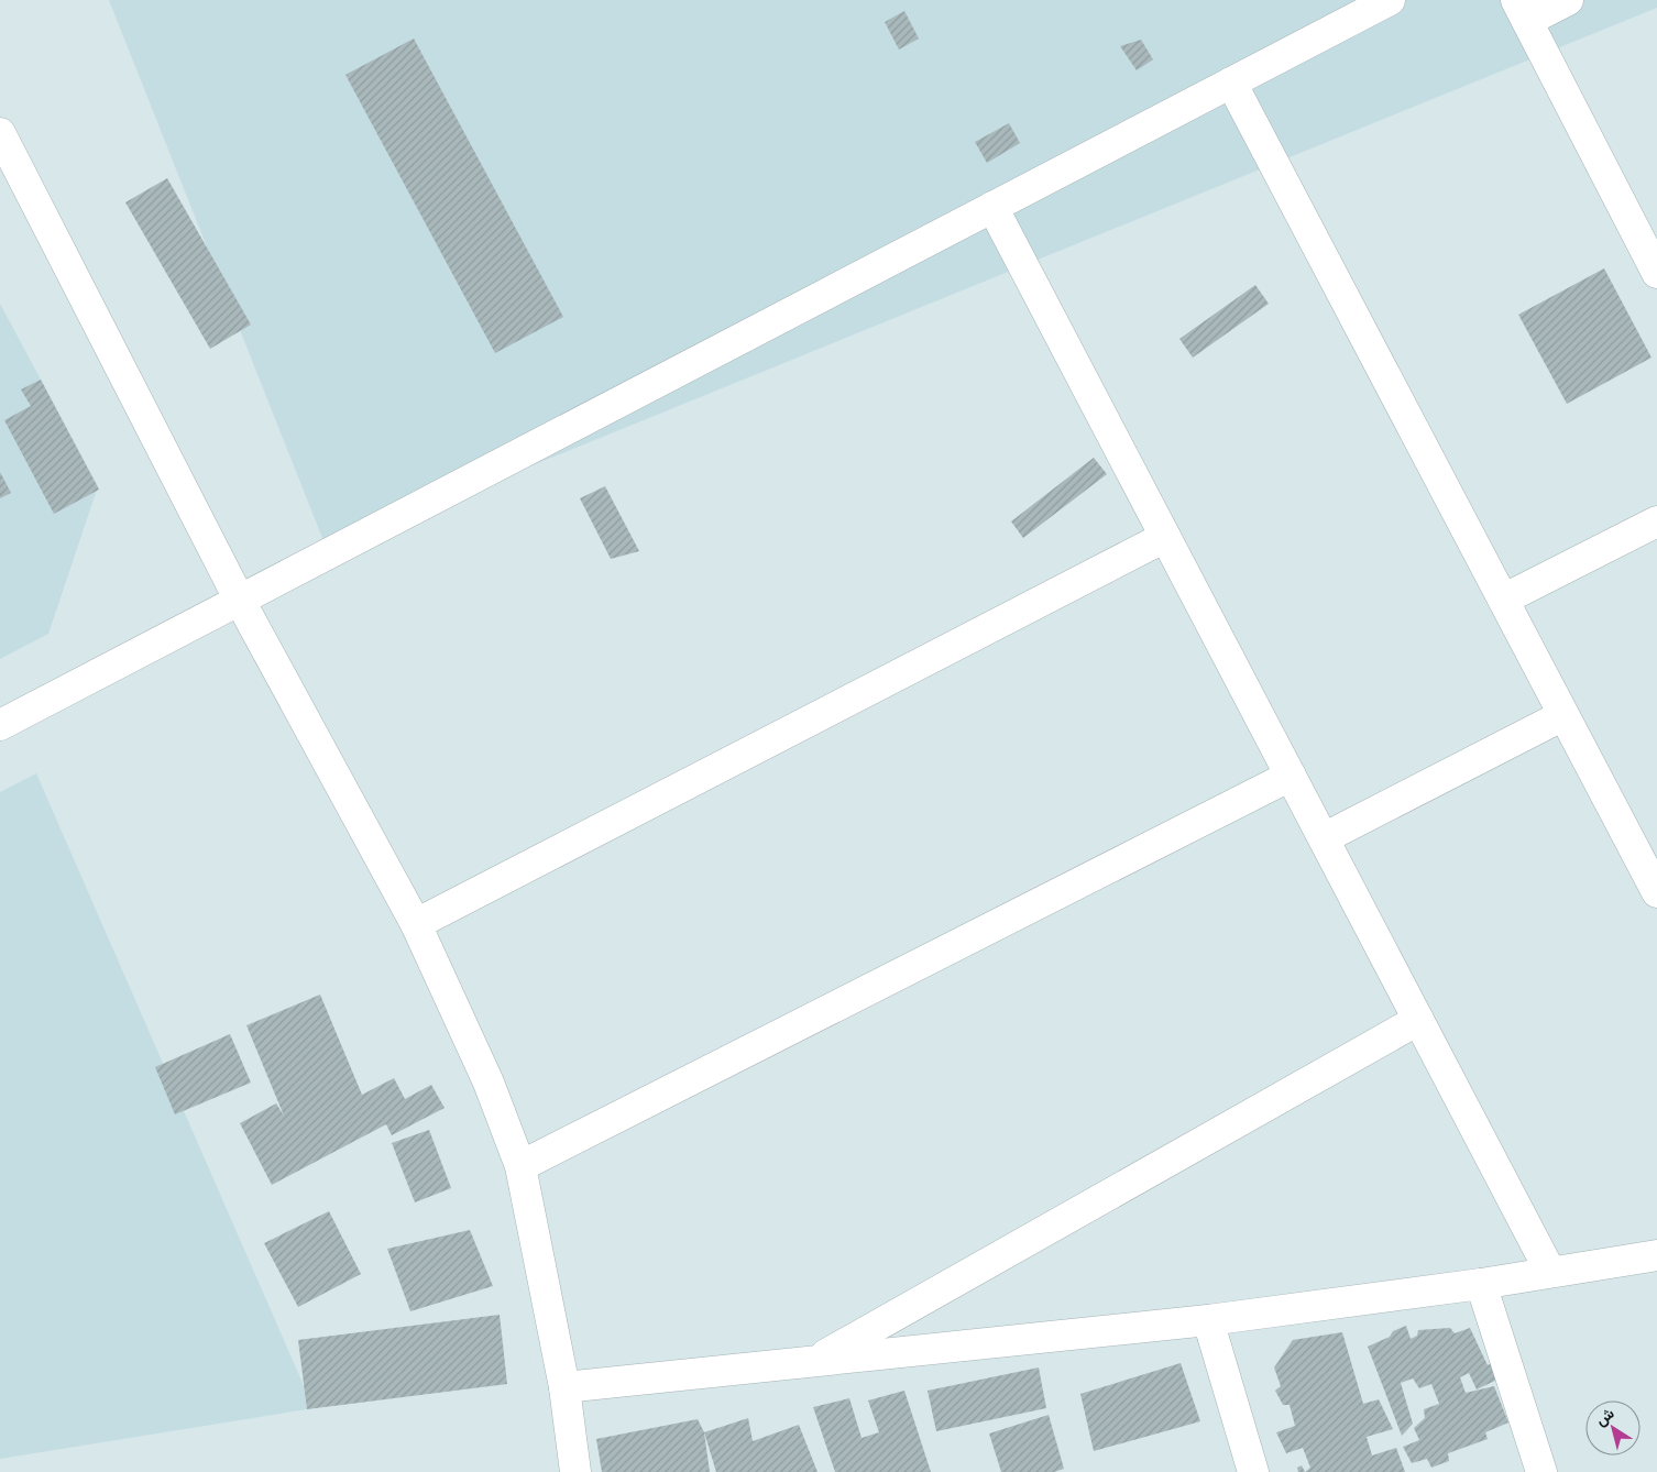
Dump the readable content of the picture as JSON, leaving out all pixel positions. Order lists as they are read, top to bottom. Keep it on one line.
{"north":"top left"}
